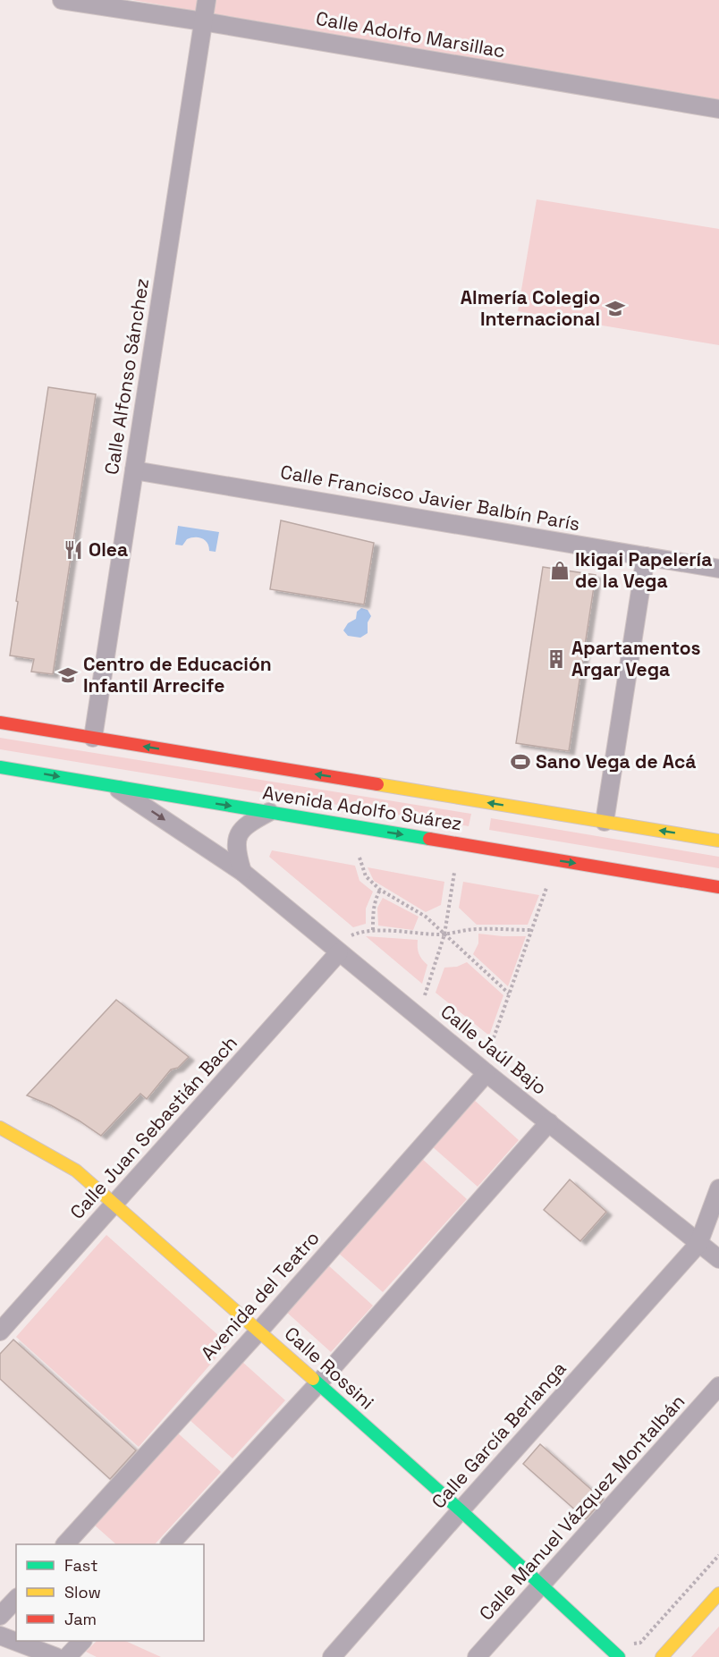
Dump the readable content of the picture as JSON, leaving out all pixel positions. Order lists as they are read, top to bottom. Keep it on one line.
{"streets":{"street":["Calle Adolfo Marsillac","Calle Alfonso Sánchez","Calle Francisco Javier Balbín París","Avenida Adolfo Suárez","Calle Jaúl Bajo","Calle Juan Sebastián Bach","Avenida del Teatro","Calle Rossini","Calle García Berlanga","Calle Manuel Vázquez Montalbán"]},"crossings":[["Calle Adolfo Marsillac","Calle Alfonso Sánchez"],["Calle Alfonso Sánchez","Calle Francisco Javier Balbín París"],["Calle Alfonso Sánchez","Avenida Adolfo Suárez"],["Avenida Adolfo Suárez","Calle Jaúl Bajo"],["Calle Jaúl Bajo","Calle Juan Sebastián Bach"],["Calle Jaúl Bajo","Avenida del Teatro"],["Calle Jaúl Bajo","Calle García Berlanga"],["Calle Juan Sebastián Bach","Calle Rossini"],["Avenida del Teatro","Calle Rossini"],["Calle Rossini","Calle García Berlanga"],["Calle Rossini","Calle Manuel Vázquez Montalbán"]],"places":{"school or university":["Almería Colegio Internacional","Centro de Educación Infantil Arrecife"],"restaurant":["Olea"],"shop":["Ikigai Papelería de la Vega"],"building":["Apartamentos Argar Vega"],"sports":["Sano Vega de Acá"]},"legend":["Fast","Slow","Jam"]}
